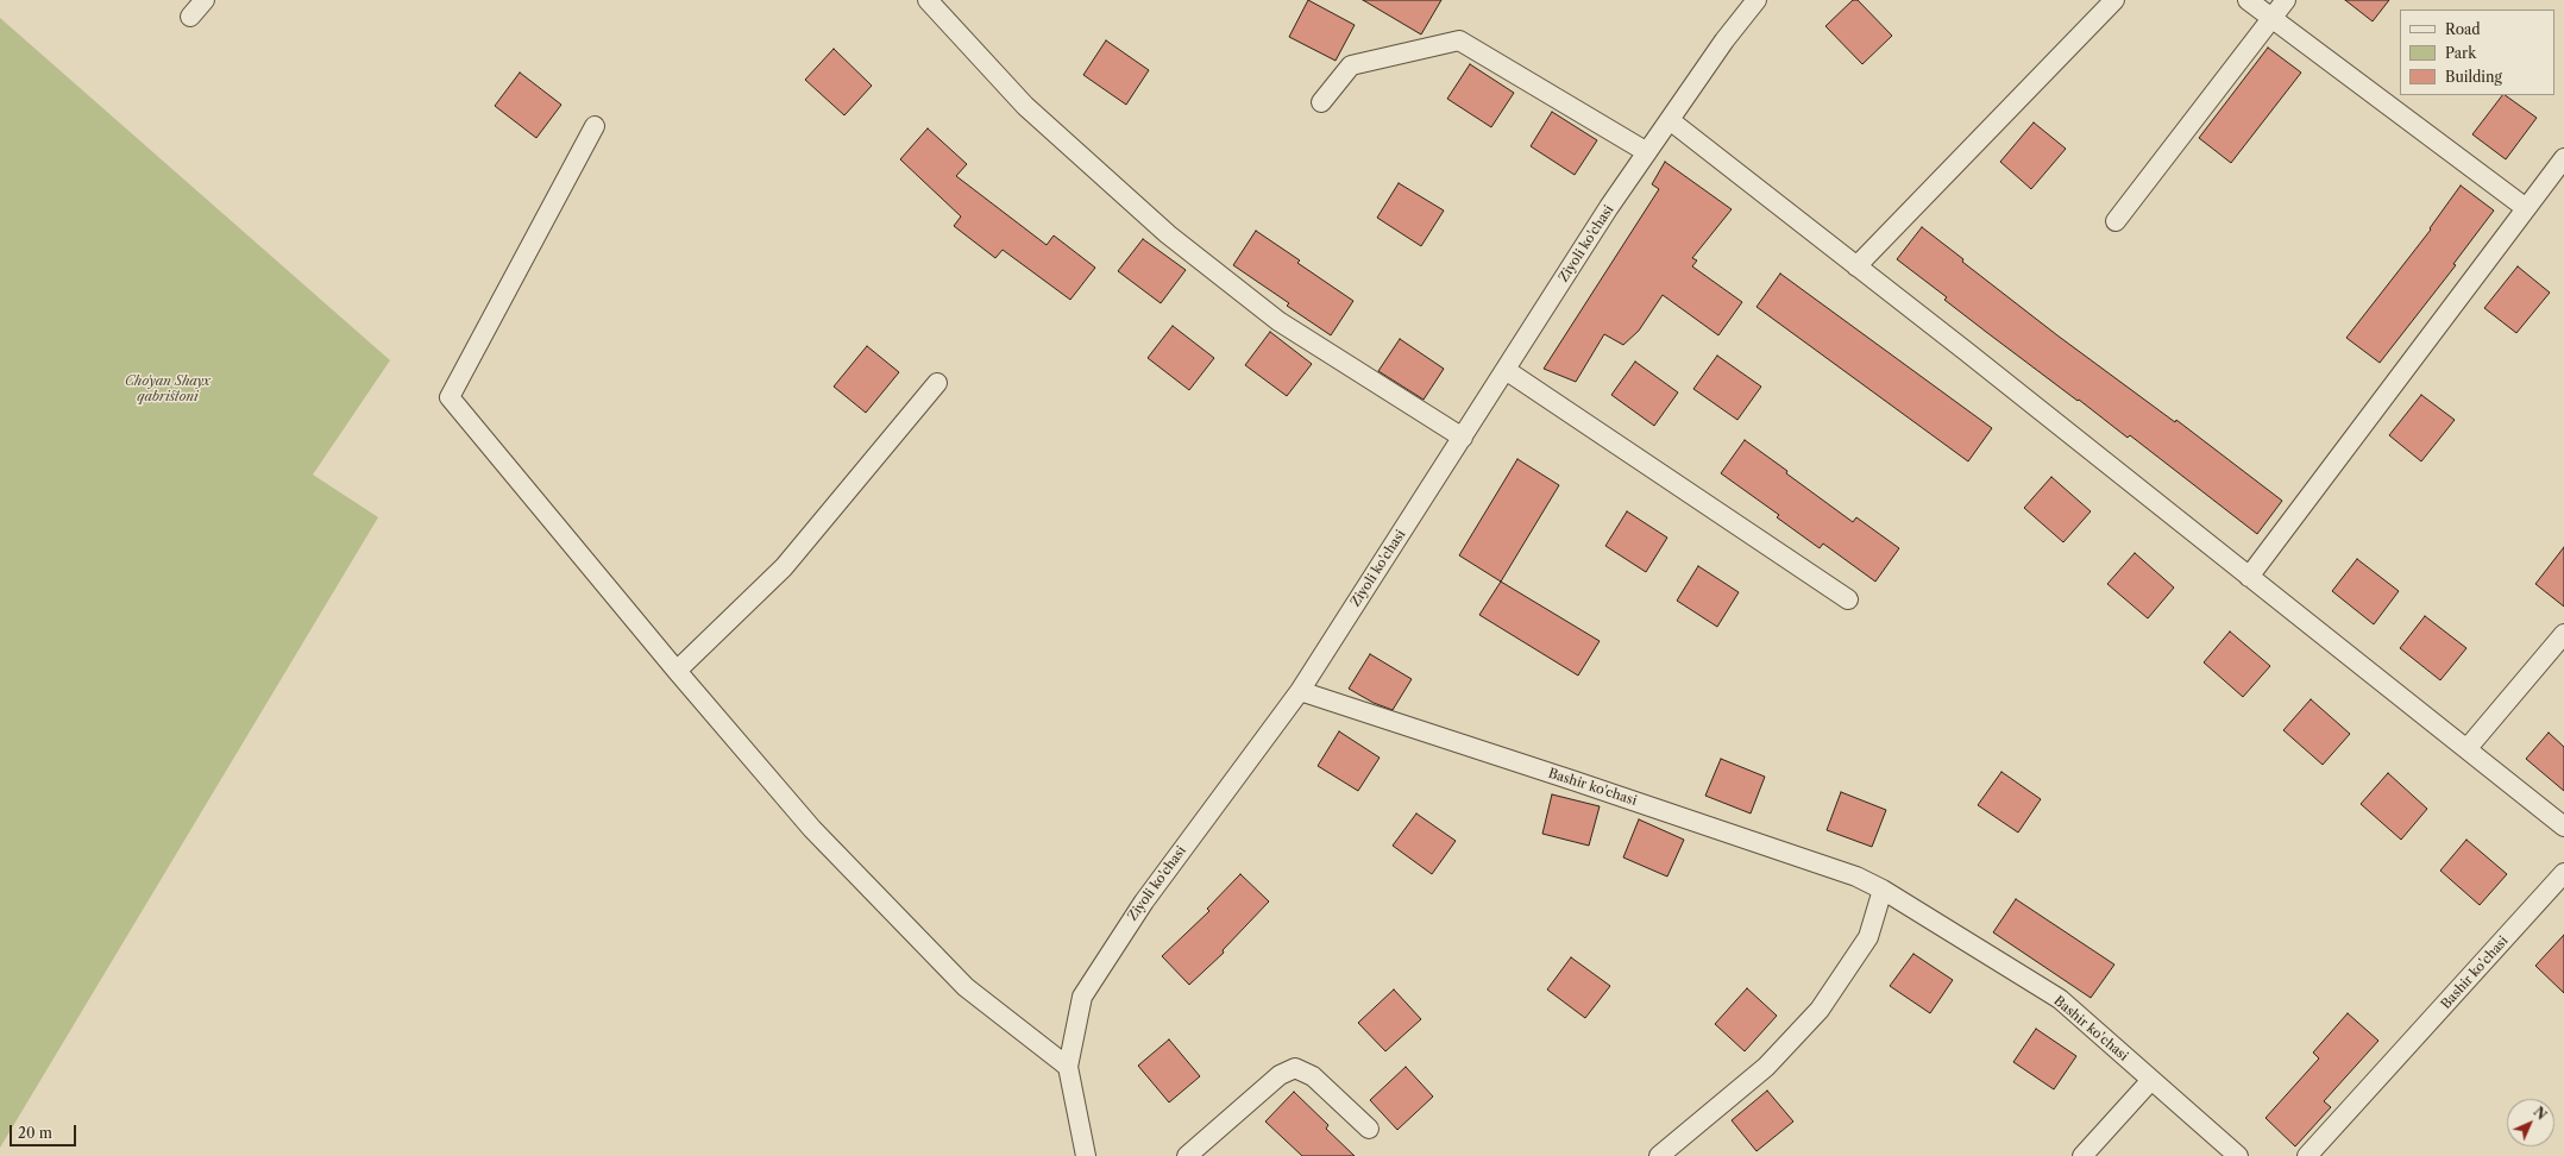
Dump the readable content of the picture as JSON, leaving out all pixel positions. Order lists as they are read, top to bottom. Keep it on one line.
{"streets":{"street":["Ziyoli ko'chasi","Bashir ko'chasi"]},"crossings":[["Ziyoli ko'chasi","Bashir ko'chasi"]],"parks":["Cho'yan Shayx qabristoni"],"legend":["Road","Park","Building"],"scale_bar":"20 m","north":"top right"}
